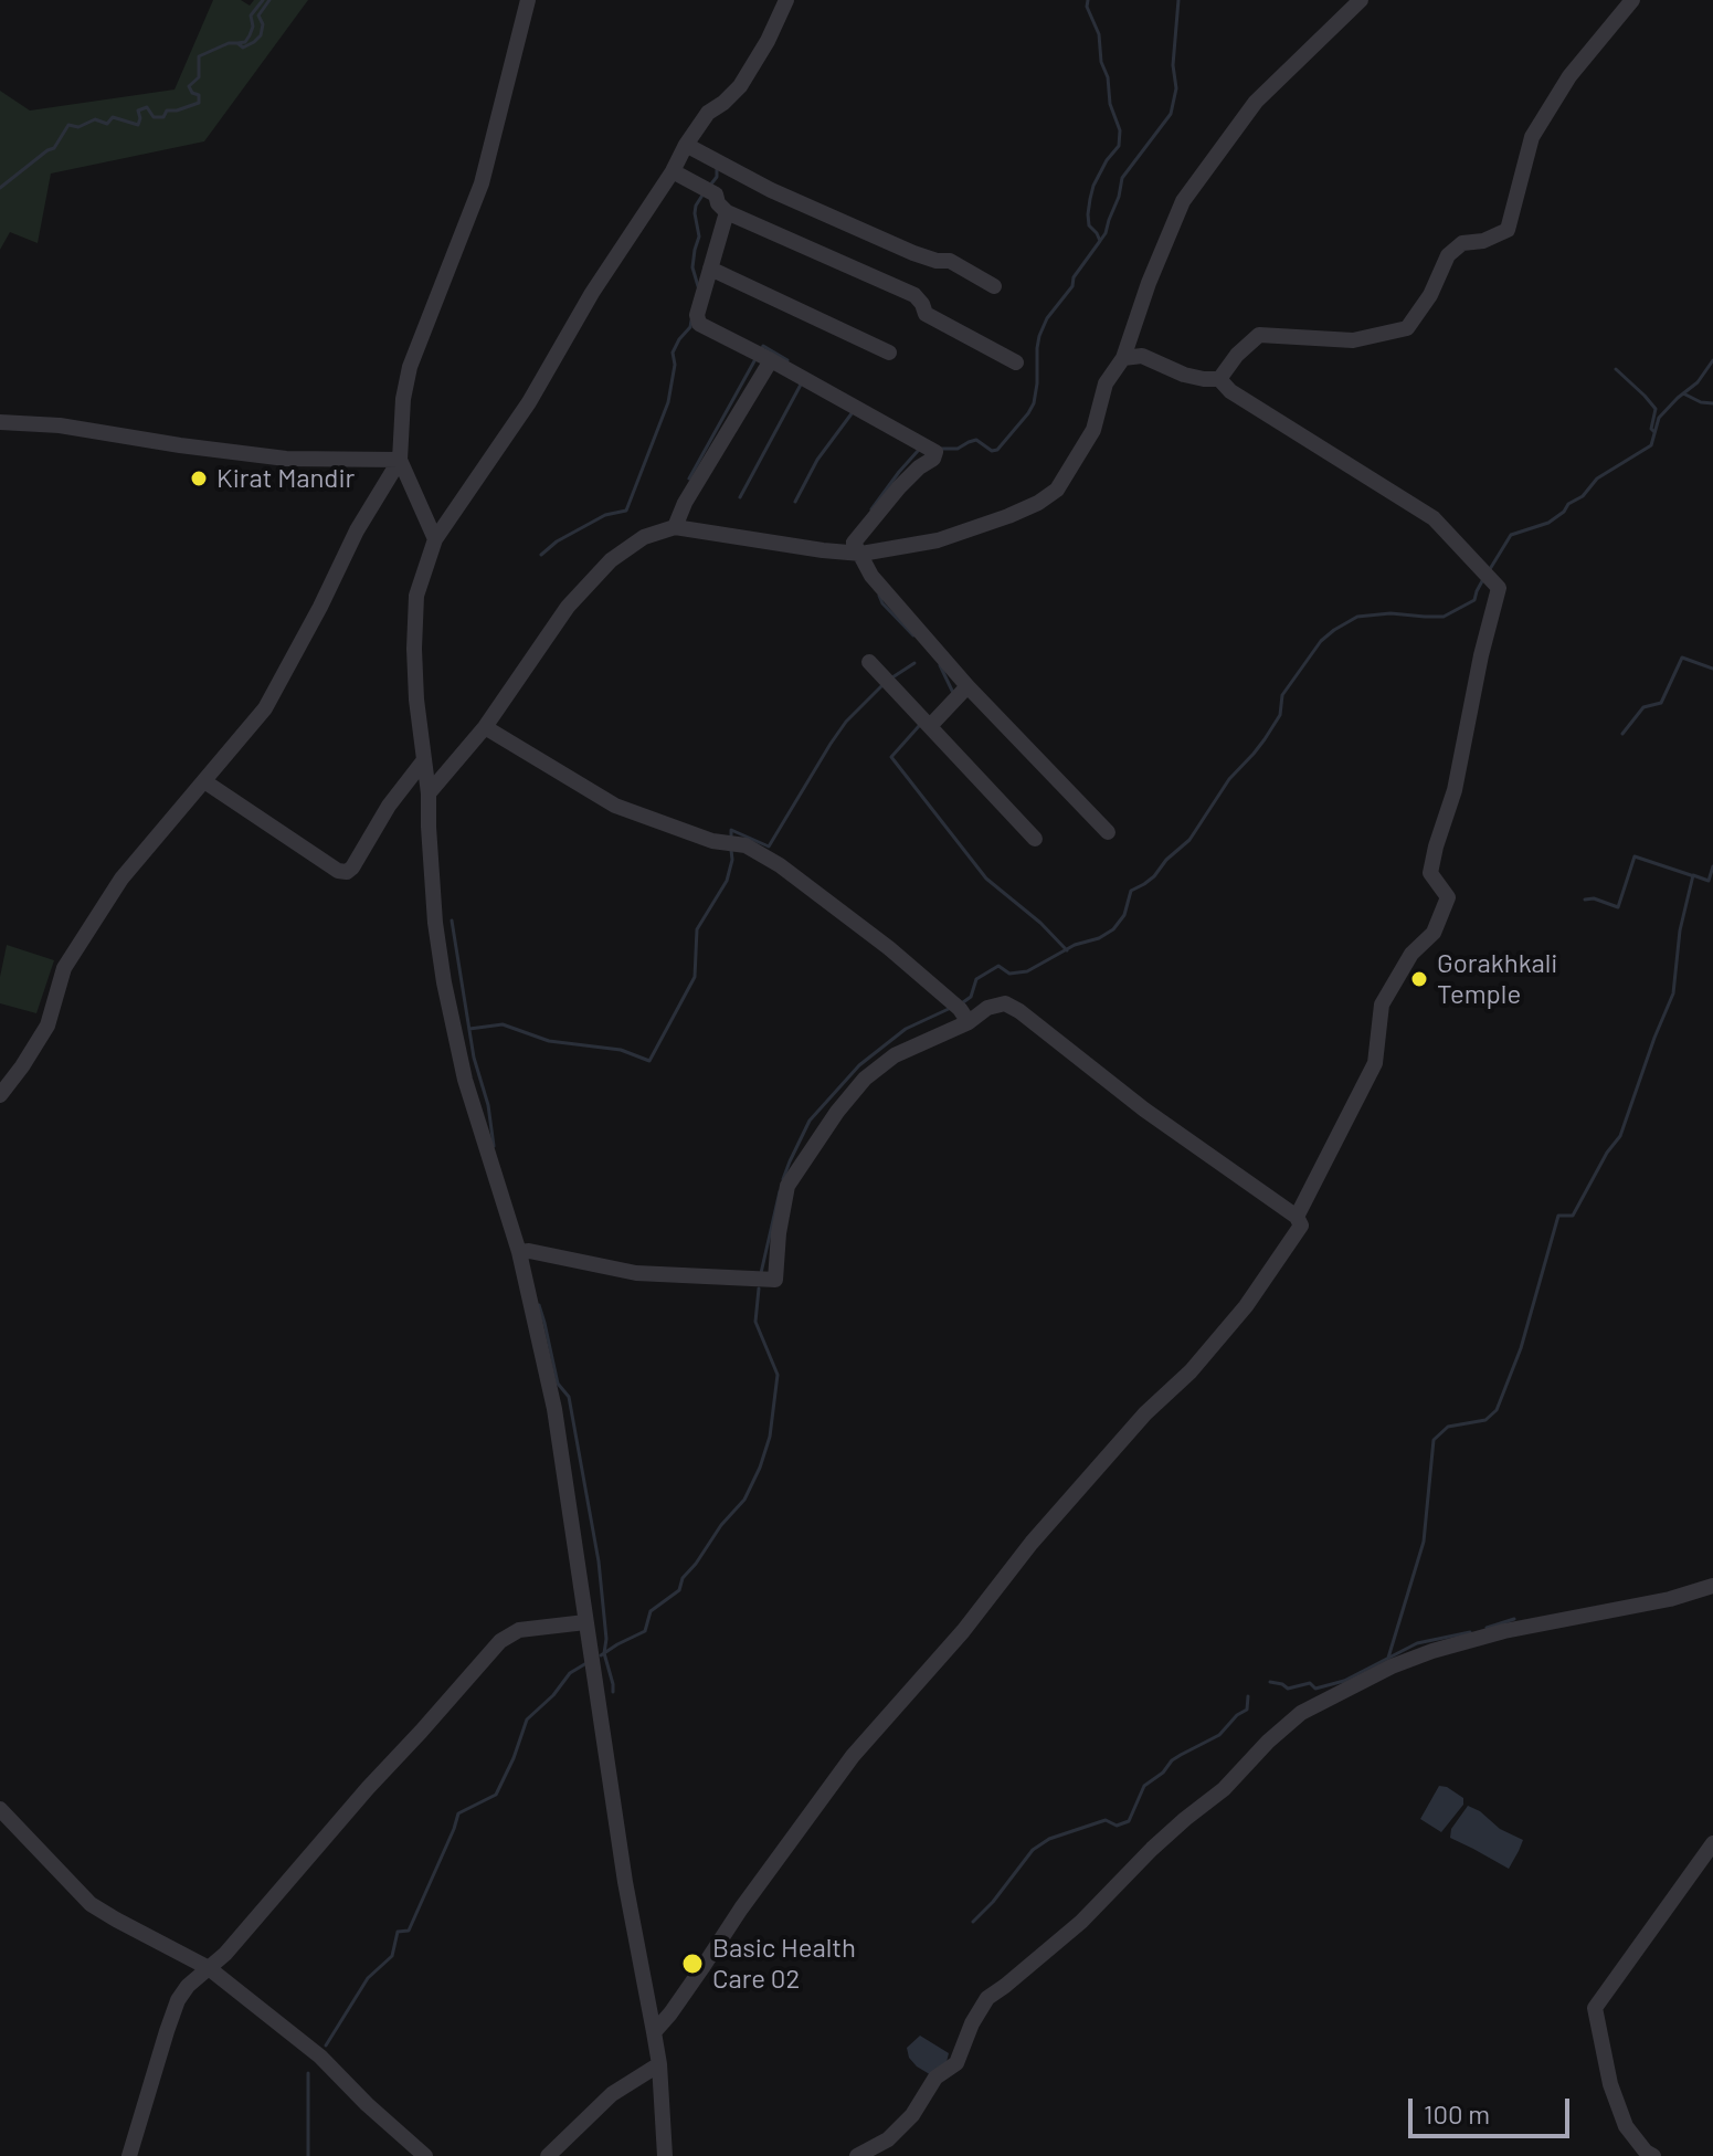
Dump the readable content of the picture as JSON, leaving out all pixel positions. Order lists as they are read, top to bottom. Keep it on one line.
{"places":["Kirat Mandir","Gorakhkali Temple","Basic Health Care 02"],"scale_bar":"100 m"}
